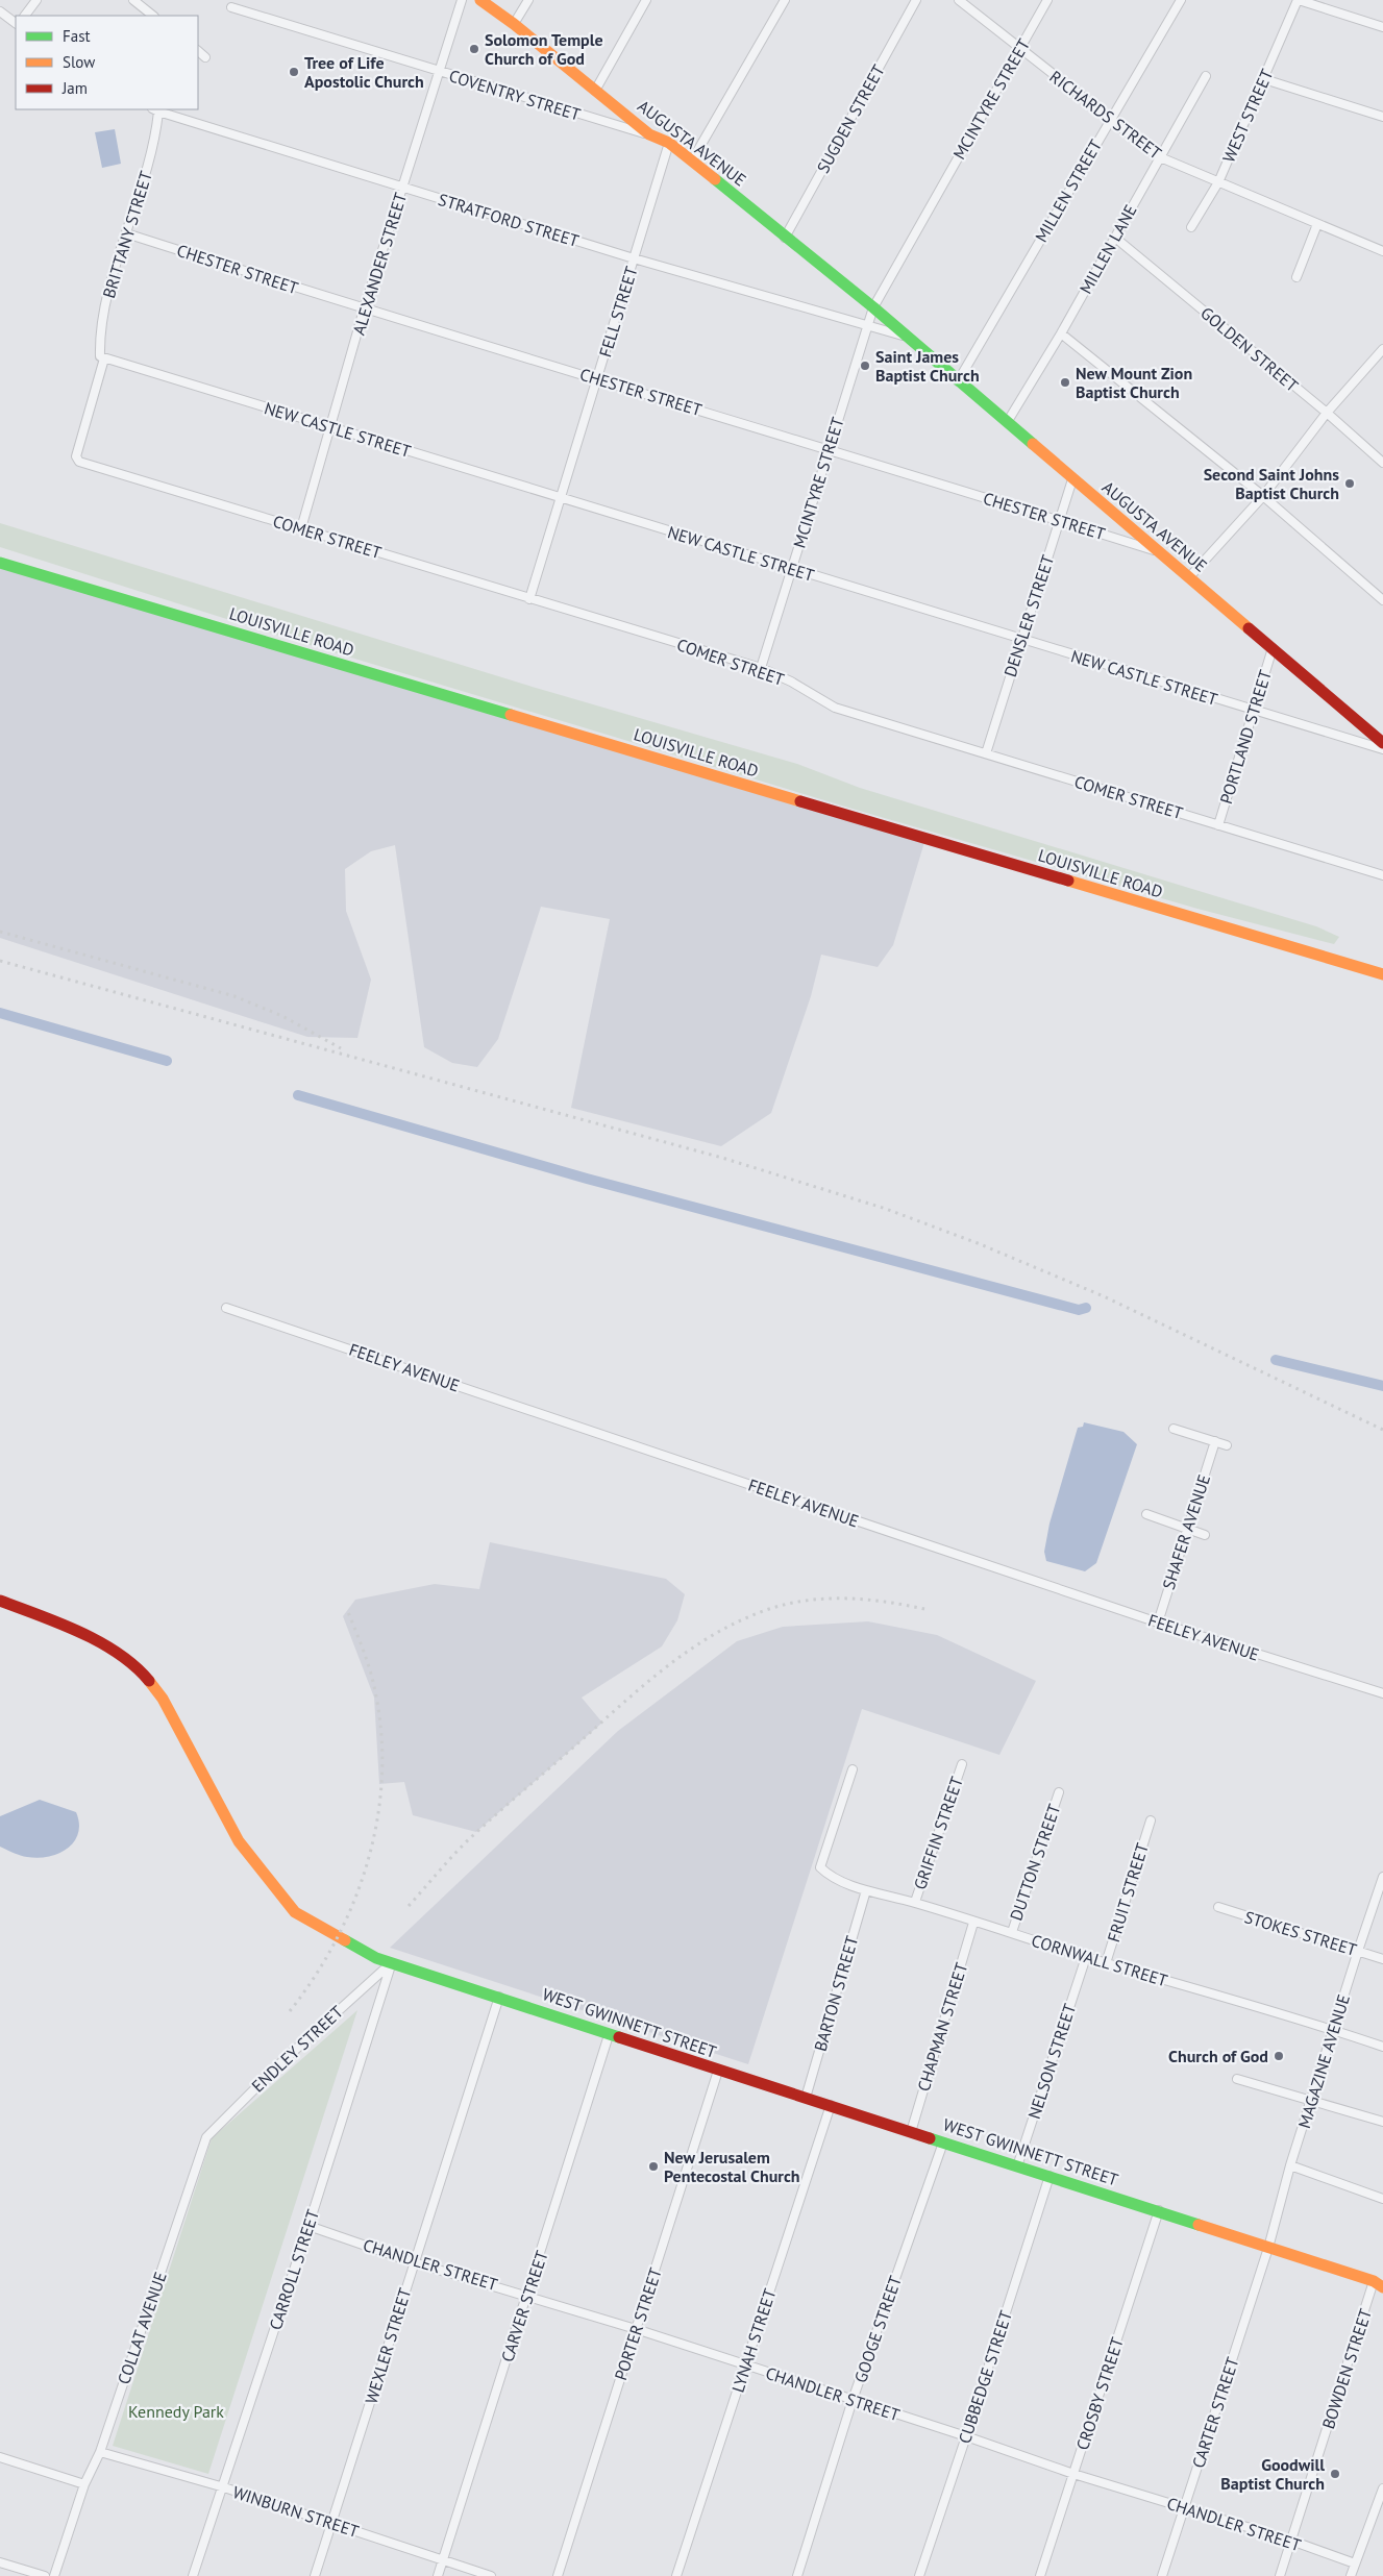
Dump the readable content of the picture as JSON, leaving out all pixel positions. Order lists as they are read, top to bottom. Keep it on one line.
{"streets":{"main road":["AUGUSTA AVENUE","LOUISVILLE ROAD","WEST GWINNETT STREET"],"street":["COVENTRY STREET","MCINTYRE STREET","RICHARDS STREET","WEST STREET","SUGDEN STREET","MILLEN STREET","STRATFORD STREET","BRITTANY STREET","MILLEN LANE","ALEXANDER STREET","CHESTER STREET","FELL STREET","GOLDEN STREET","NEW CASTLE STREET","COMER STREET","DENSLER STREET","PORTLAND STREET","FEELEY AVENUE","SHAFER AVENUE","GRIFFIN STREET","DUTTON STREET","FRUIT STREET","STOKES STREET","CORNWALL STREET","BARTON STREET","CHAPMAN STREET","ENDLEY STREET","NELSON STREET","MAGAZINE AVENUE","CHANDLER STREET","CARROLL STREET","CARVER STREET","PORTER STREET","COLLAT AVENUE","GOOGE STREET","LYNAH STREET","WEXLER STREET","BOWDEN STREET","CUBBEDGE STREET","CROSBY STREET","CARTER STREET","WINBURN STREET"]},"crossings":[["COVENTRY STREET","AUGUSTA AVENUE"],["COVENTRY STREET","ALEXANDER STREET"],["MCINTYRE STREET","RICHARDS STREET"],["MCINTYRE STREET","AUGUSTA AVENUE"],["MCINTYRE STREET","STRATFORD STREET"],["MCINTYRE STREET","CHESTER STREET"],["MCINTYRE STREET","NEW CASTLE STREET"],["MCINTYRE STREET","COMER STREET"],["RICHARDS STREET","WEST STREET"],["RICHARDS STREET","MILLEN STREET"],["RICHARDS STREET","MILLEN LANE"],["SUGDEN STREET","AUGUSTA AVENUE"],["AUGUSTA AVENUE","MILLEN STREET"],["AUGUSTA AVENUE","STRATFORD STREET"],["AUGUSTA AVENUE","MILLEN LANE"],["AUGUSTA AVENUE","CHESTER STREET"],["AUGUSTA AVENUE","FELL STREET"],["AUGUSTA AVENUE","DENSLER STREET"],["AUGUSTA AVENUE","PORTLAND STREET"],["STRATFORD STREET","BRITTANY STREET"],["STRATFORD STREET","ALEXANDER STREET"],["STRATFORD STREET","FELL STREET"],["BRITTANY STREET","CHESTER STREET"],["BRITTANY STREET","NEW CASTLE STREET"],["BRITTANY STREET","COMER STREET"],["MILLEN LANE","GOLDEN STREET"],["ALEXANDER STREET","CHESTER STREET"],["ALEXANDER STREET","NEW CASTLE STREET"],["ALEXANDER STREET","COMER STREET"],["CHESTER STREET","FELL STREET"],["CHESTER STREET","DENSLER STREET"],["FELL STREET","NEW CASTLE STREET"],["FELL STREET","COMER STREET"],["NEW CASTLE STREET","DENSLER STREET"],["NEW CASTLE STREET","PORTLAND STREET"],["COMER STREET","DENSLER STREET"],["COMER STREET","PORTLAND STREET"],["FEELEY AVENUE","SHAFER AVENUE"],["GRIFFIN STREET","CORNWALL STREET"],["DUTTON STREET","CORNWALL STREET"],["FRUIT STREET","CORNWALL STREET"],["STOKES STREET","MAGAZINE AVENUE"],["CORNWALL STREET","BARTON STREET"],["CORNWALL STREET","CHAPMAN STREET"],["CORNWALL STREET","NELSON STREET"],["CORNWALL STREET","MAGAZINE AVENUE"],["BARTON STREET","WEST GWINNETT STREET"],["WEST GWINNETT STREET","CHAPMAN STREET"],["WEST GWINNETT STREET","ENDLEY STREET"],["WEST GWINNETT STREET","NELSON STREET"],["WEST GWINNETT STREET","MAGAZINE AVENUE"],["WEST GWINNETT STREET","CARROLL STREET"],["WEST GWINNETT STREET","CARVER STREET"],["WEST GWINNETT STREET","PORTER STREET"],["WEST GWINNETT STREET","GOOGE STREET"],["WEST GWINNETT STREET","LYNAH STREET"],["WEST GWINNETT STREET","WEXLER STREET"],["WEST GWINNETT STREET","BOWDEN STREET"],["WEST GWINNETT STREET","CUBBEDGE STREET"],["WEST GWINNETT STREET","CROSBY STREET"],["WEST GWINNETT STREET","CARTER STREET"],["ENDLEY STREET","CARROLL STREET"],["ENDLEY STREET","COLLAT AVENUE"],["MAGAZINE AVENUE","CARTER STREET"],["CHANDLER STREET","CARROLL STREET"],["CHANDLER STREET","CARVER STREET"],["CHANDLER STREET","PORTER STREET"],["CHANDLER STREET","GOOGE STREET"],["CHANDLER STREET","LYNAH STREET"],["CHANDLER STREET","WEXLER STREET"],["CHANDLER STREET","BOWDEN STREET"],["CHANDLER STREET","CUBBEDGE STREET"],["CHANDLER STREET","CROSBY STREET"],["CHANDLER STREET","CARTER STREET"],["CARROLL STREET","WINBURN STREET"],["CARVER STREET","WINBURN STREET"],["COLLAT AVENUE","WINBURN STREET"],["WEXLER STREET","WINBURN STREET"]],"parks":["Kennedy Park"],"places":["Solomon Temple Church of God","Tree of Life Apostolic Church","Saint James Baptist Church","New Mount Zion Baptist Church","Second Saint Johns Baptist Church","Church of God","New Jerusalem Pentecostal Church","Goodwill Baptist Church"],"legend":["Fast","Slow","Jam"]}
